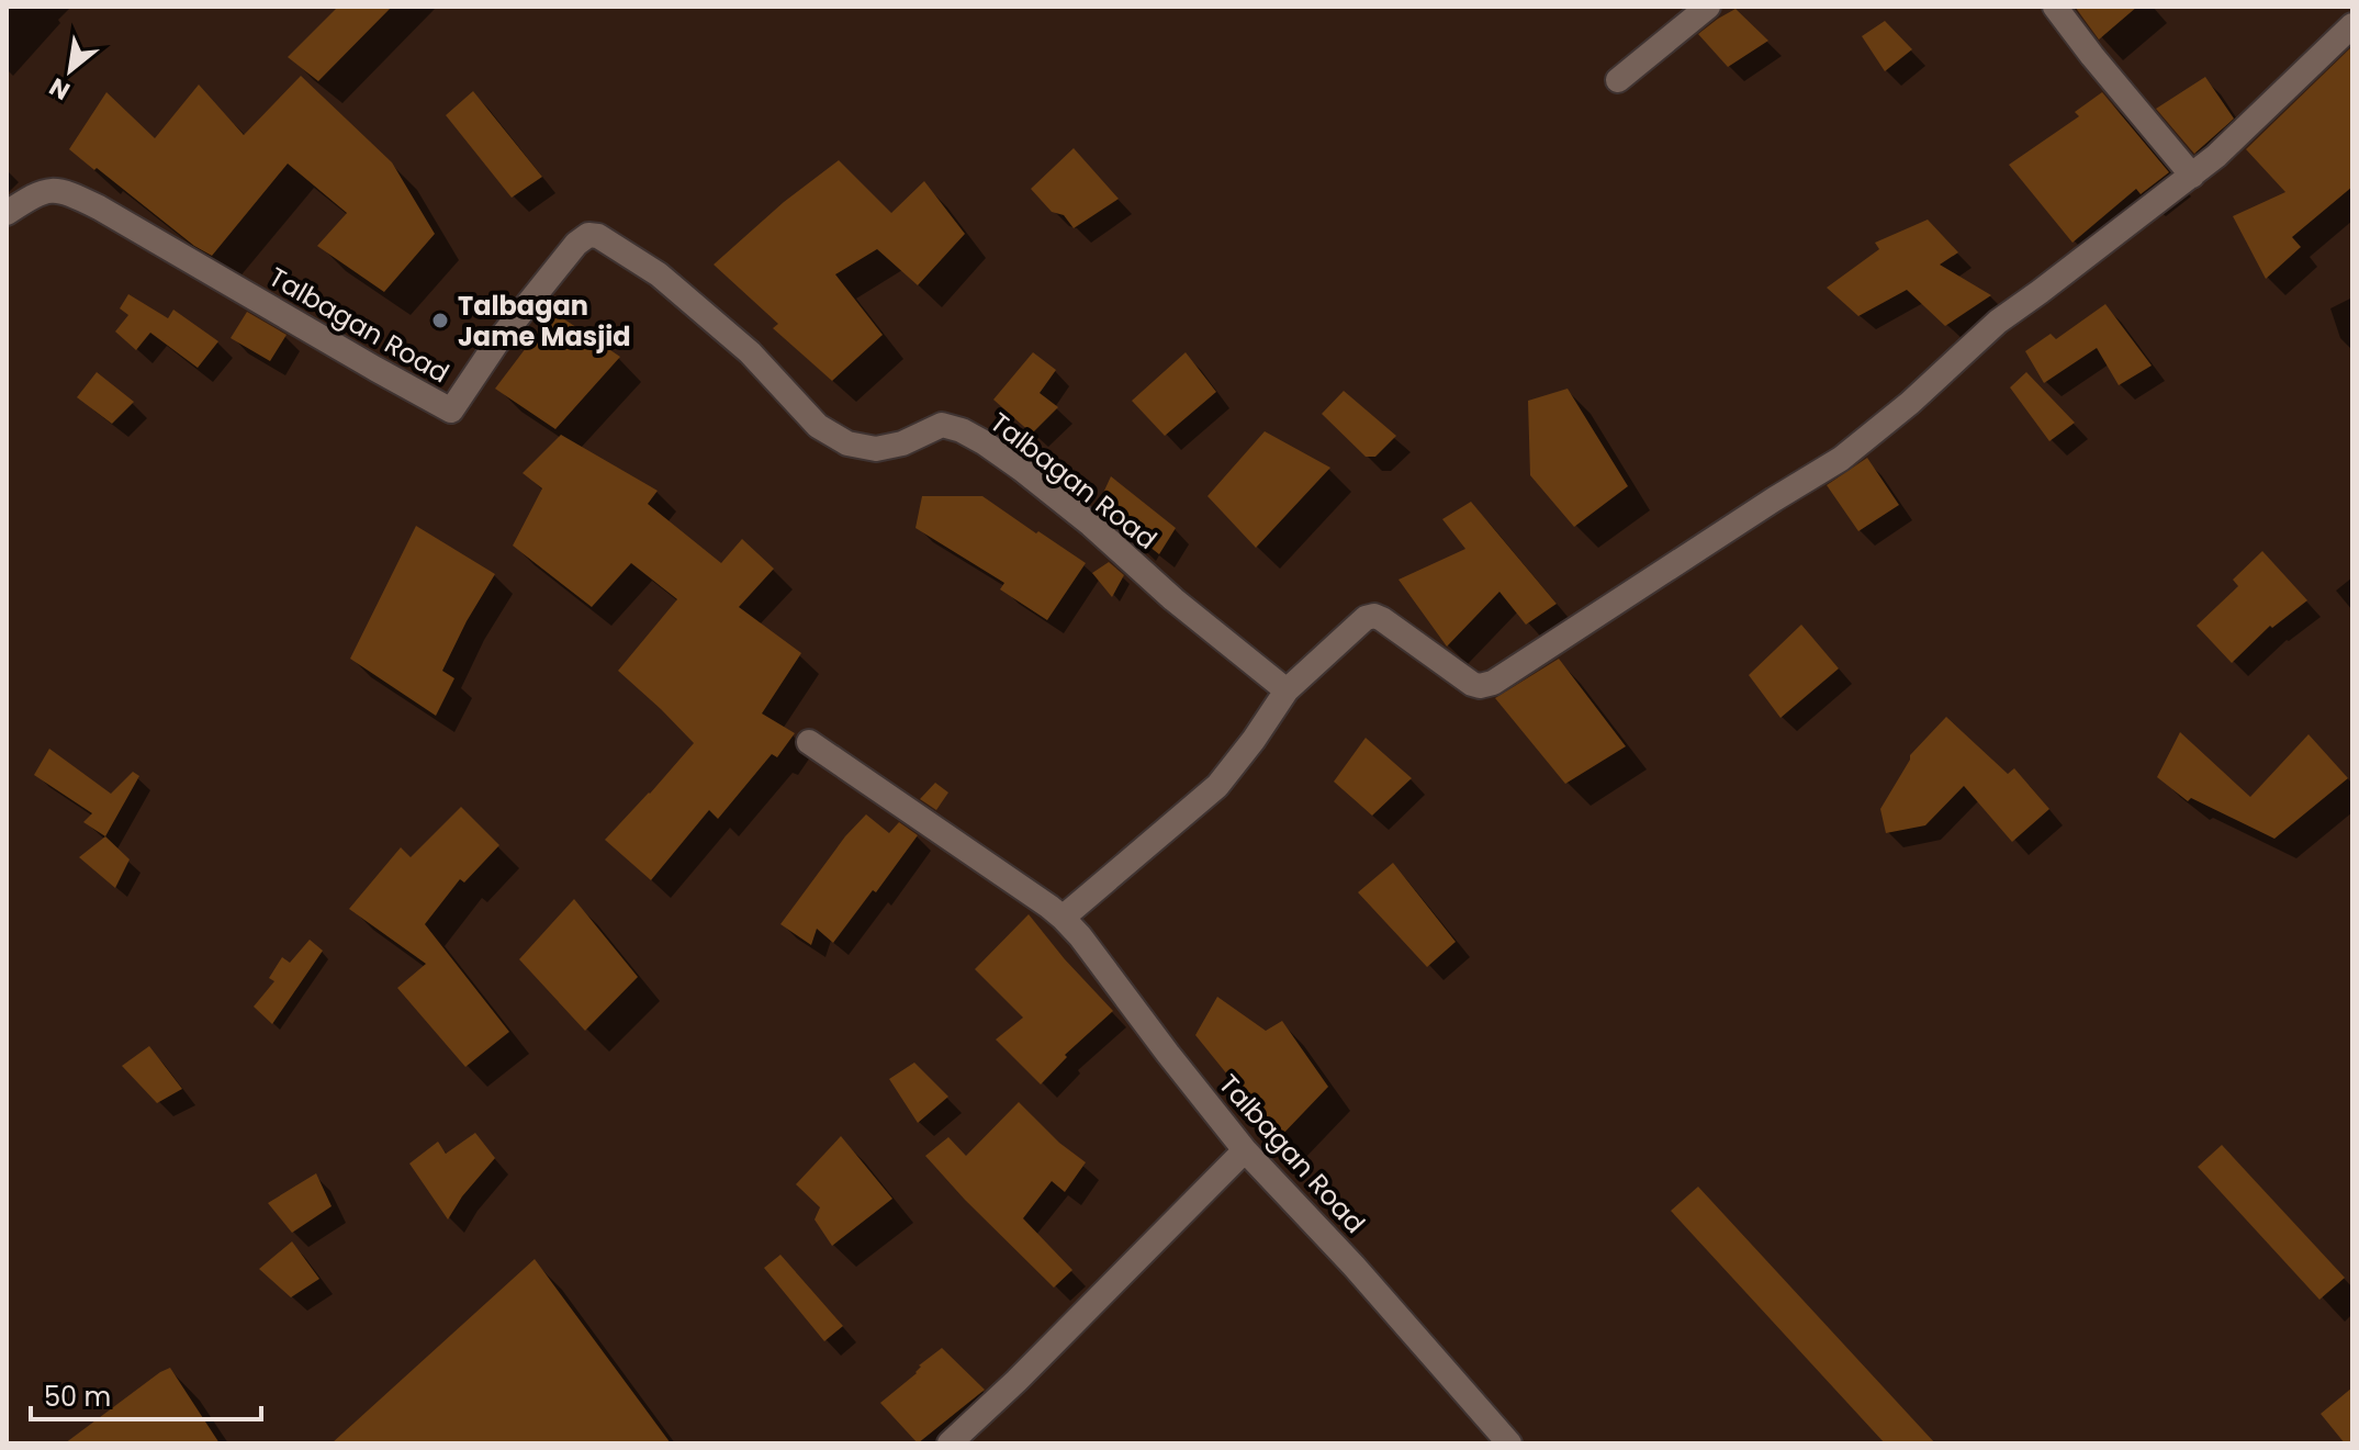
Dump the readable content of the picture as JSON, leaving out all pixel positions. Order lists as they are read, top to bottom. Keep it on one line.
{"streets":{"street":["Talbagan Road"]},"places":["Talbagan Jame Masjid"],"scale_bar":"50 m","north":"bottom left"}
